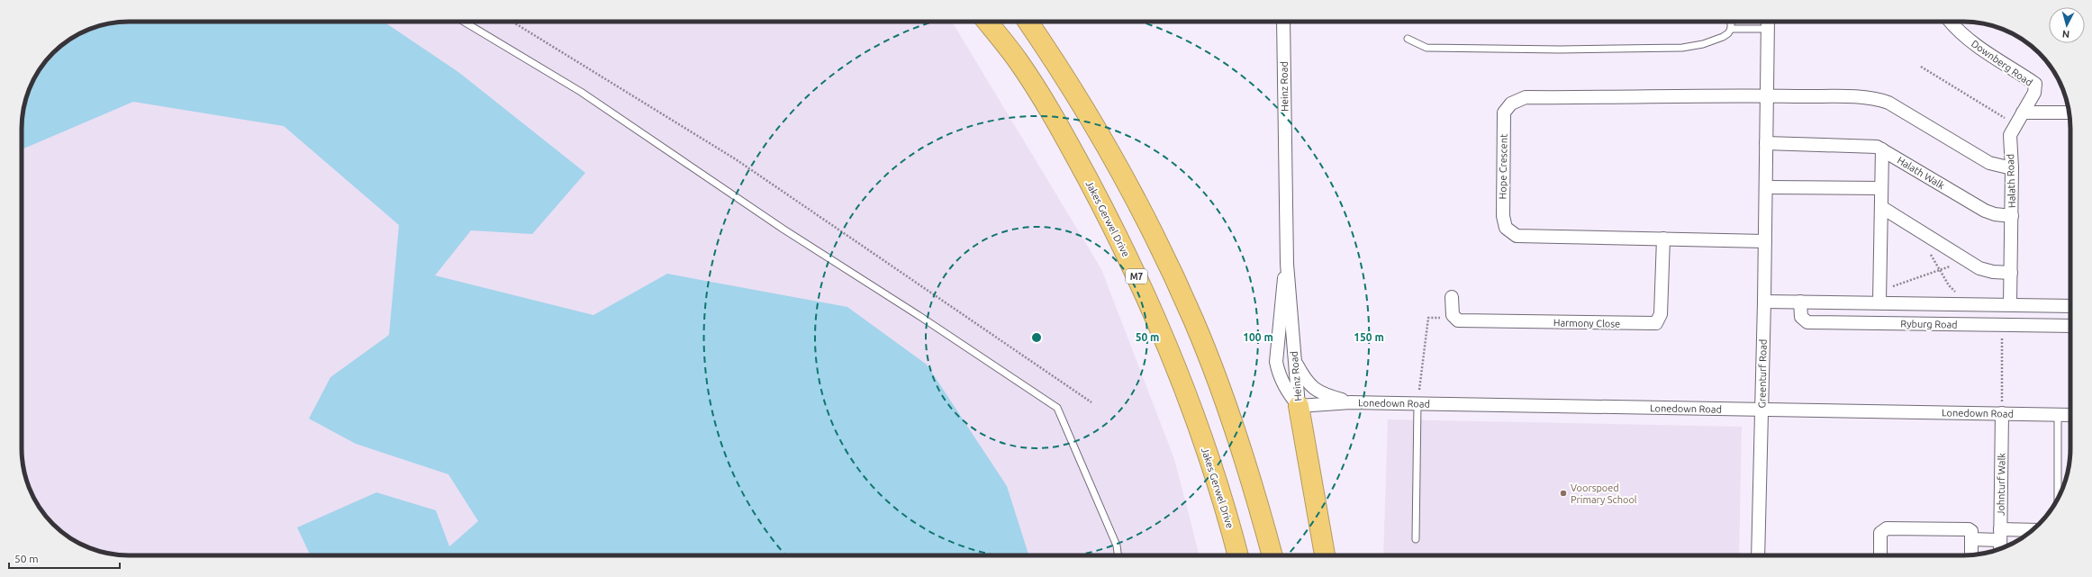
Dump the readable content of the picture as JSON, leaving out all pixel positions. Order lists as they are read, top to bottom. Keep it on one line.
{"streets":{"highway":["Jakes Gerwel Drive","M7"],"street":["Downberg Road","Heinz Road","Hope Crescent","Halath Walk","Halath Road","Harmony Close","Ryburg Road","Greenturf Road","Lonedown Road","Johnturf Walk"]},"crossings":[["Downberg Road","Halath Road"],["Heinz Road","Lonedown Road"],["Hope Crescent","Harmony Close"],["Hope Crescent","Greenturf Road"],["Halath Walk","Halath Road"],["Greenturf Road","Lonedown Road"],["Lonedown Road","Johnturf Walk"]],"places":["Voorspoed Primary School"],"scale_bar":"50 m","north":"bottom","rings":["50 m","100 m","150 m"]}
